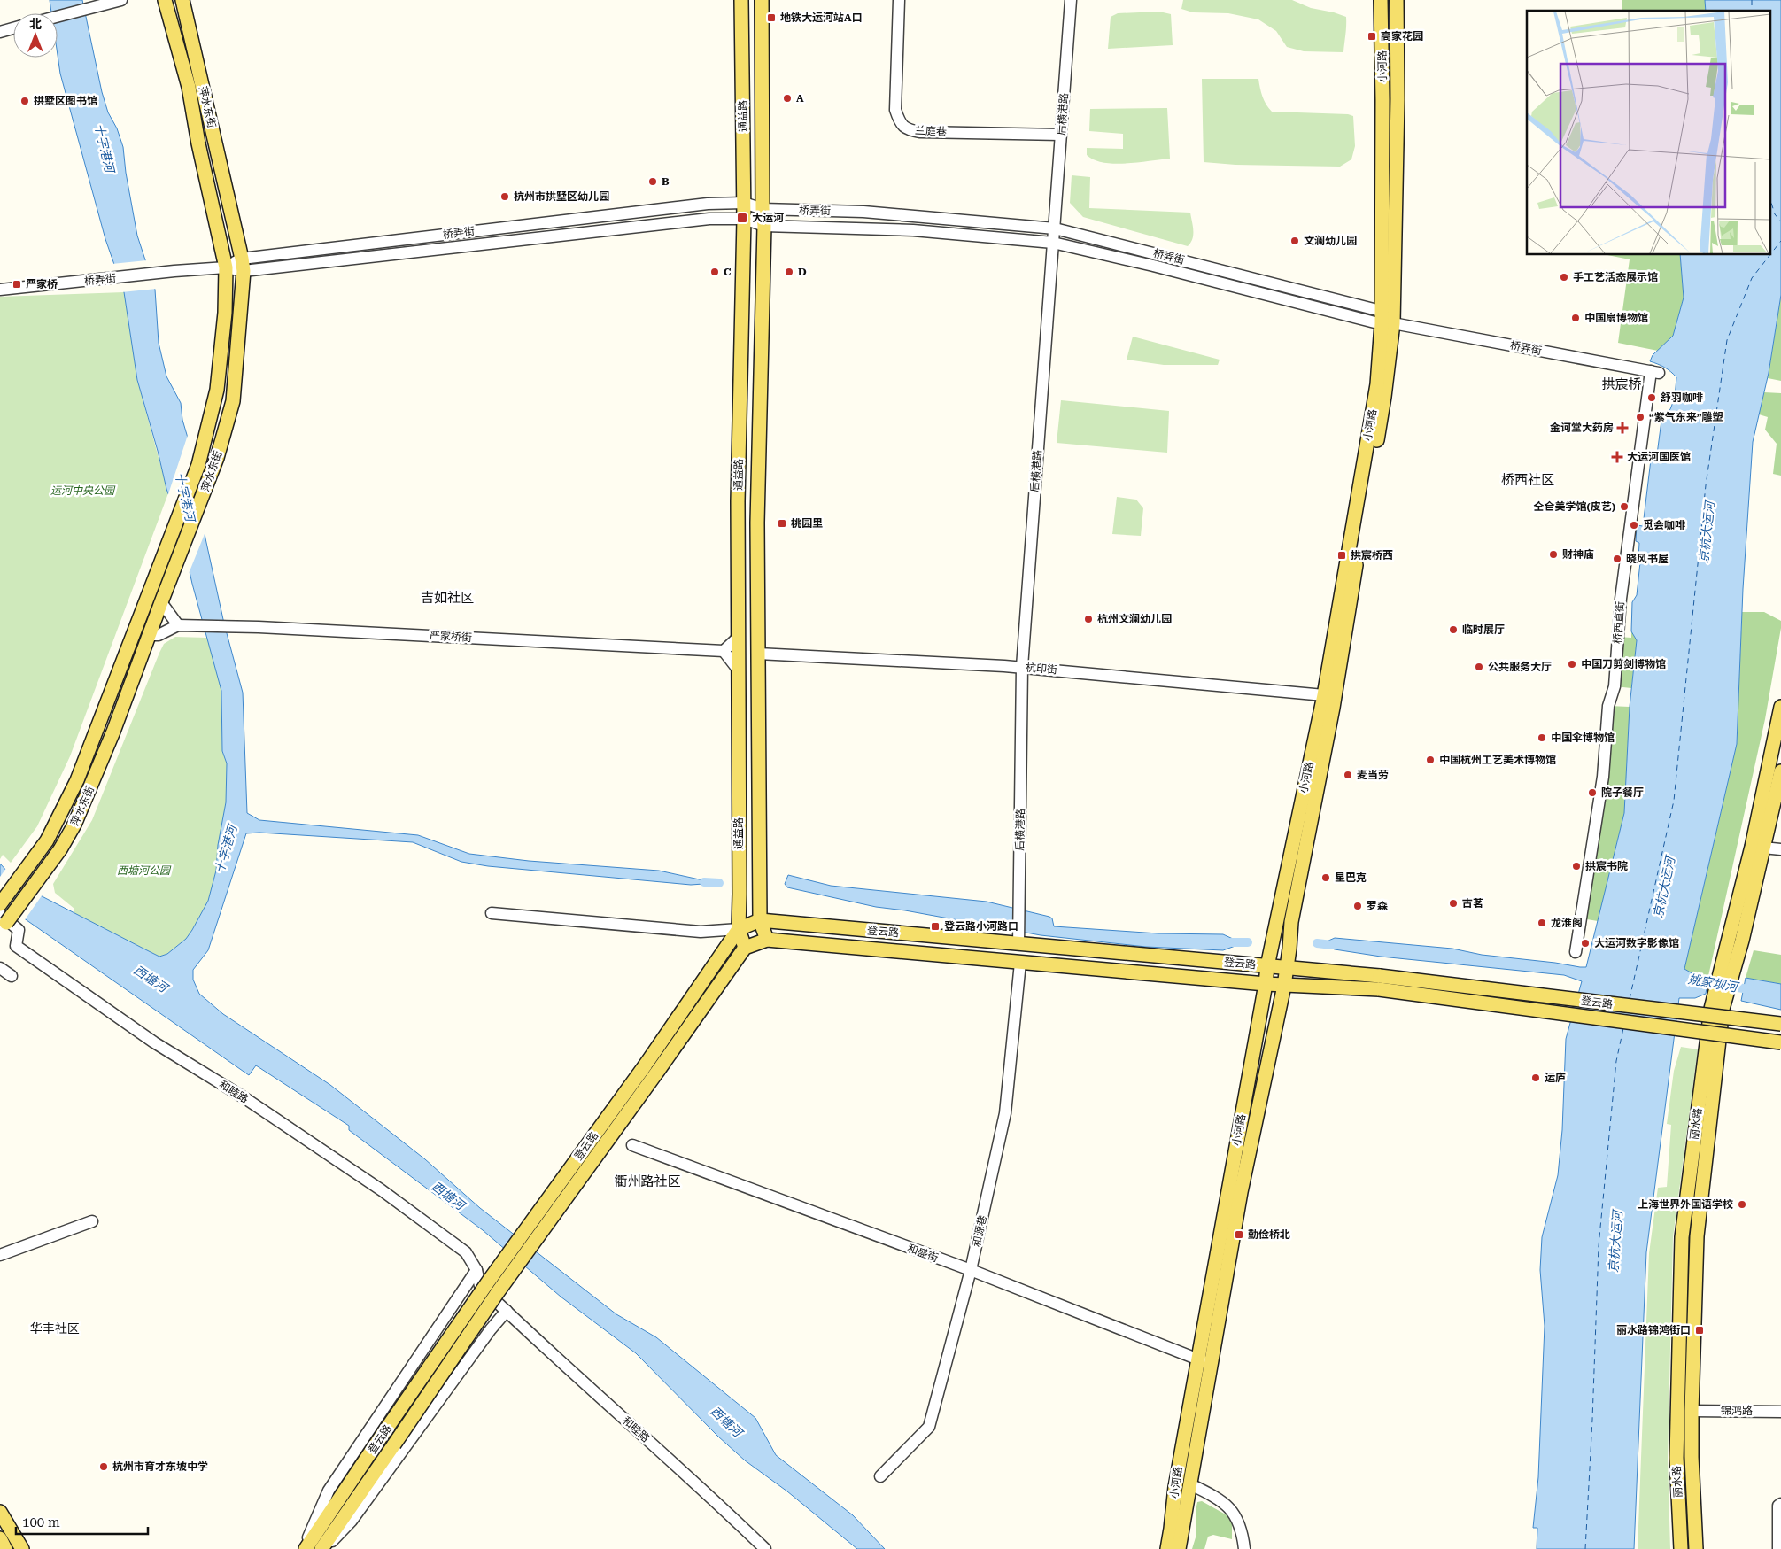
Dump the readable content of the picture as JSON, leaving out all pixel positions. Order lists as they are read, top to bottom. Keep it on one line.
{"streets":{"main road":["小河路","萍水东街","通益路","登云路","丽水路"],"street":["后横港路","兰庭巷","桥弄街","桥西直街","严家桥街","杭印街","和睦路","和源巷","和盛街","锦鸿路"]},"crossings":[["小河路","桥弄街"],["小河路","杭印街"],["小河路","登云路"],["小河路","和盛街"],["萍水东街","桥弄街"],["萍水东街","严家桥街"],["萍水东街","和睦路"],["后横港路","兰庭巷"],["后横港路","桥弄街"],["后横港路","杭印街"],["后横港路","登云路"],["通益路","桥弄街"],["通益路","杭印街"],["通益路","登云路"],["桥弄街","桥西直街"],["登云路","和源巷"],["丽水路","锦鸿路"],["和源巷","和盛街"]],"districts":["拱宸桥","桥西社区","吉如社区","衢州路社区","华丰社区"],"water":["十字港河","京杭大运河","西塘河","姚家坝河"],"parks":["运河中央公园","西塘河公园"],"places":{"transit":["地铁大运河站A口","高家花园","大运河","严家桥","桃园里","拱宸桥西","登云路小河路口","勤俭桥北","丽水路锦鸿街口"],"other":["A","拱墅区图书馆","B","杭州市拱墅区幼儿园","文澜幼儿园","C","D","手工艺活态展示馆","中国扇博物馆","舒羽咖啡","“紫气东来”雕塑","仝仺美学馆(皮艺)","觅会咖啡","财神庙","晓风书屋","杭州文澜幼儿园","临时展厅","中国刀剪剑博物馆","公共服务大厅","中国伞博物馆","中国杭州工艺美术博物馆","麦当劳","院子餐厅","拱宸书院","星巴克","古茗","罗森","龙淮阁","大运河数字影像馆","运庐","上海世界外国语学校","杭州市育才东坡中学"],"health":["金诃堂大药房","大运河国医馆"]},"scale_bar":"100 m","north":"top"}
